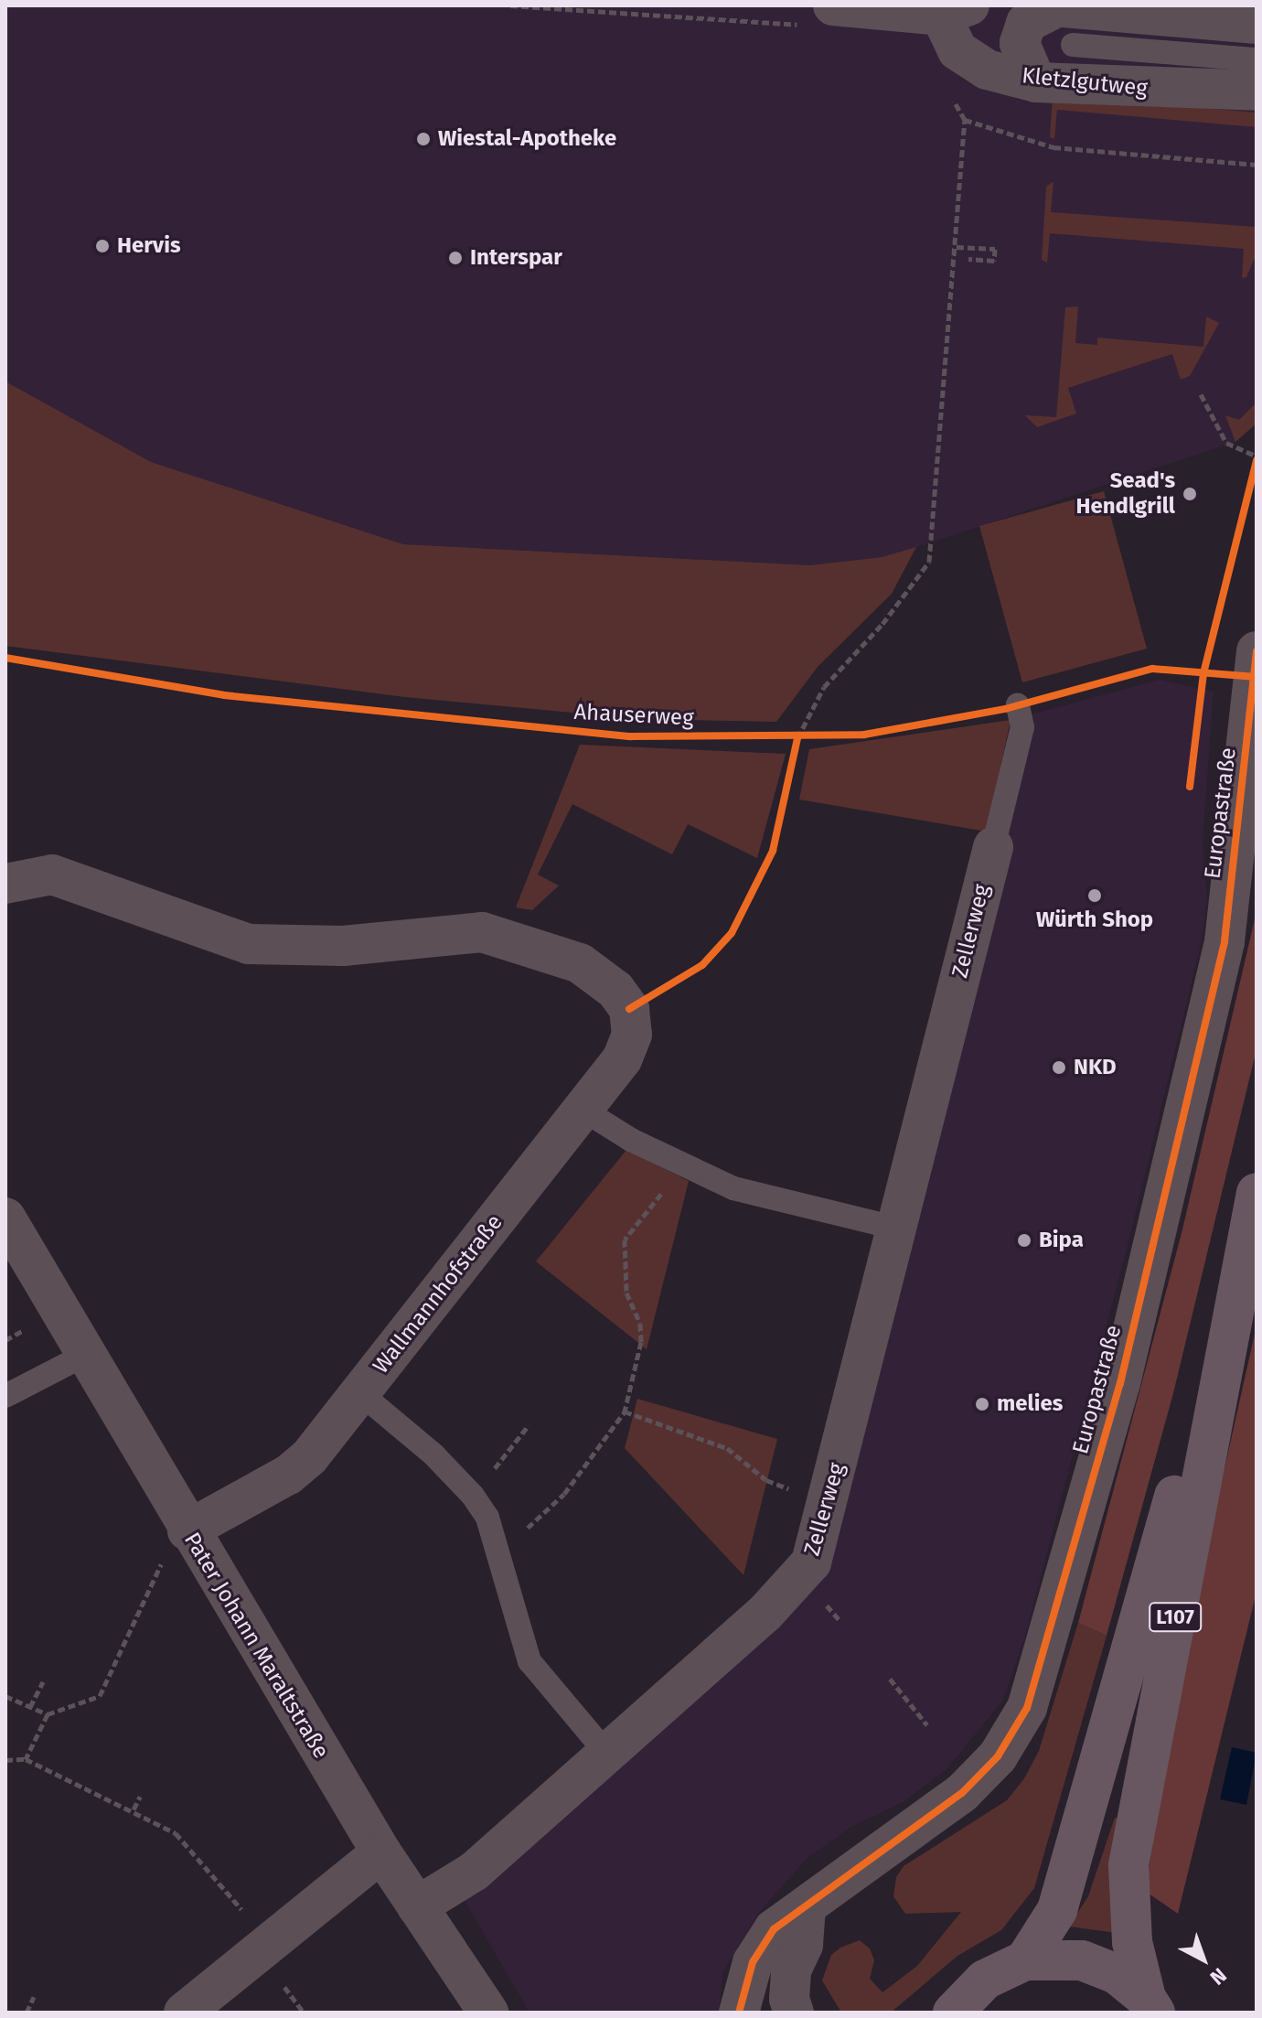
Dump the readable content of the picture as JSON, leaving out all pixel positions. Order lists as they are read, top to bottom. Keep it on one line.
{"streets":{"main road":["L107"],"street":["Kletzlgutweg","Europastraße","Zellerweg","Wallmannhofstraße","Pater Johann Maraltstraße"],"cycle path":["Ahauserweg"]},"crossings":[["Zellerweg","Pater Johann Maraltstraße"],["Wallmannhofstraße","Pater Johann Maraltstraße"]],"places":["Wiestal-Apotheke","Hervis","Interspar","Sead's Hendlgrill","Würth Shop","NKD","Bipa","melies"],"north":"bottom right"}
